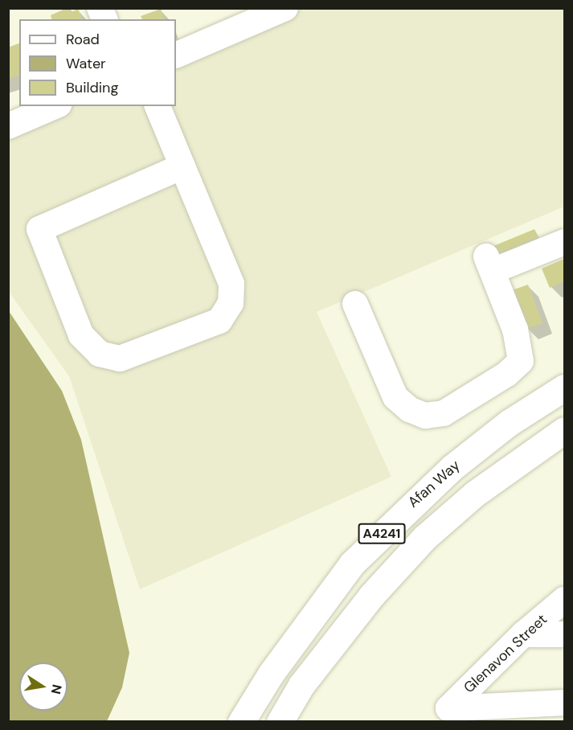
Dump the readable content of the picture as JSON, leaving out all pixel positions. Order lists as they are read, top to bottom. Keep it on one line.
{"streets":{"main road":["Afan Way","A4241"],"street":["Glenavon Street"]},"legend":["Road","Water","Building"],"north":"right"}
